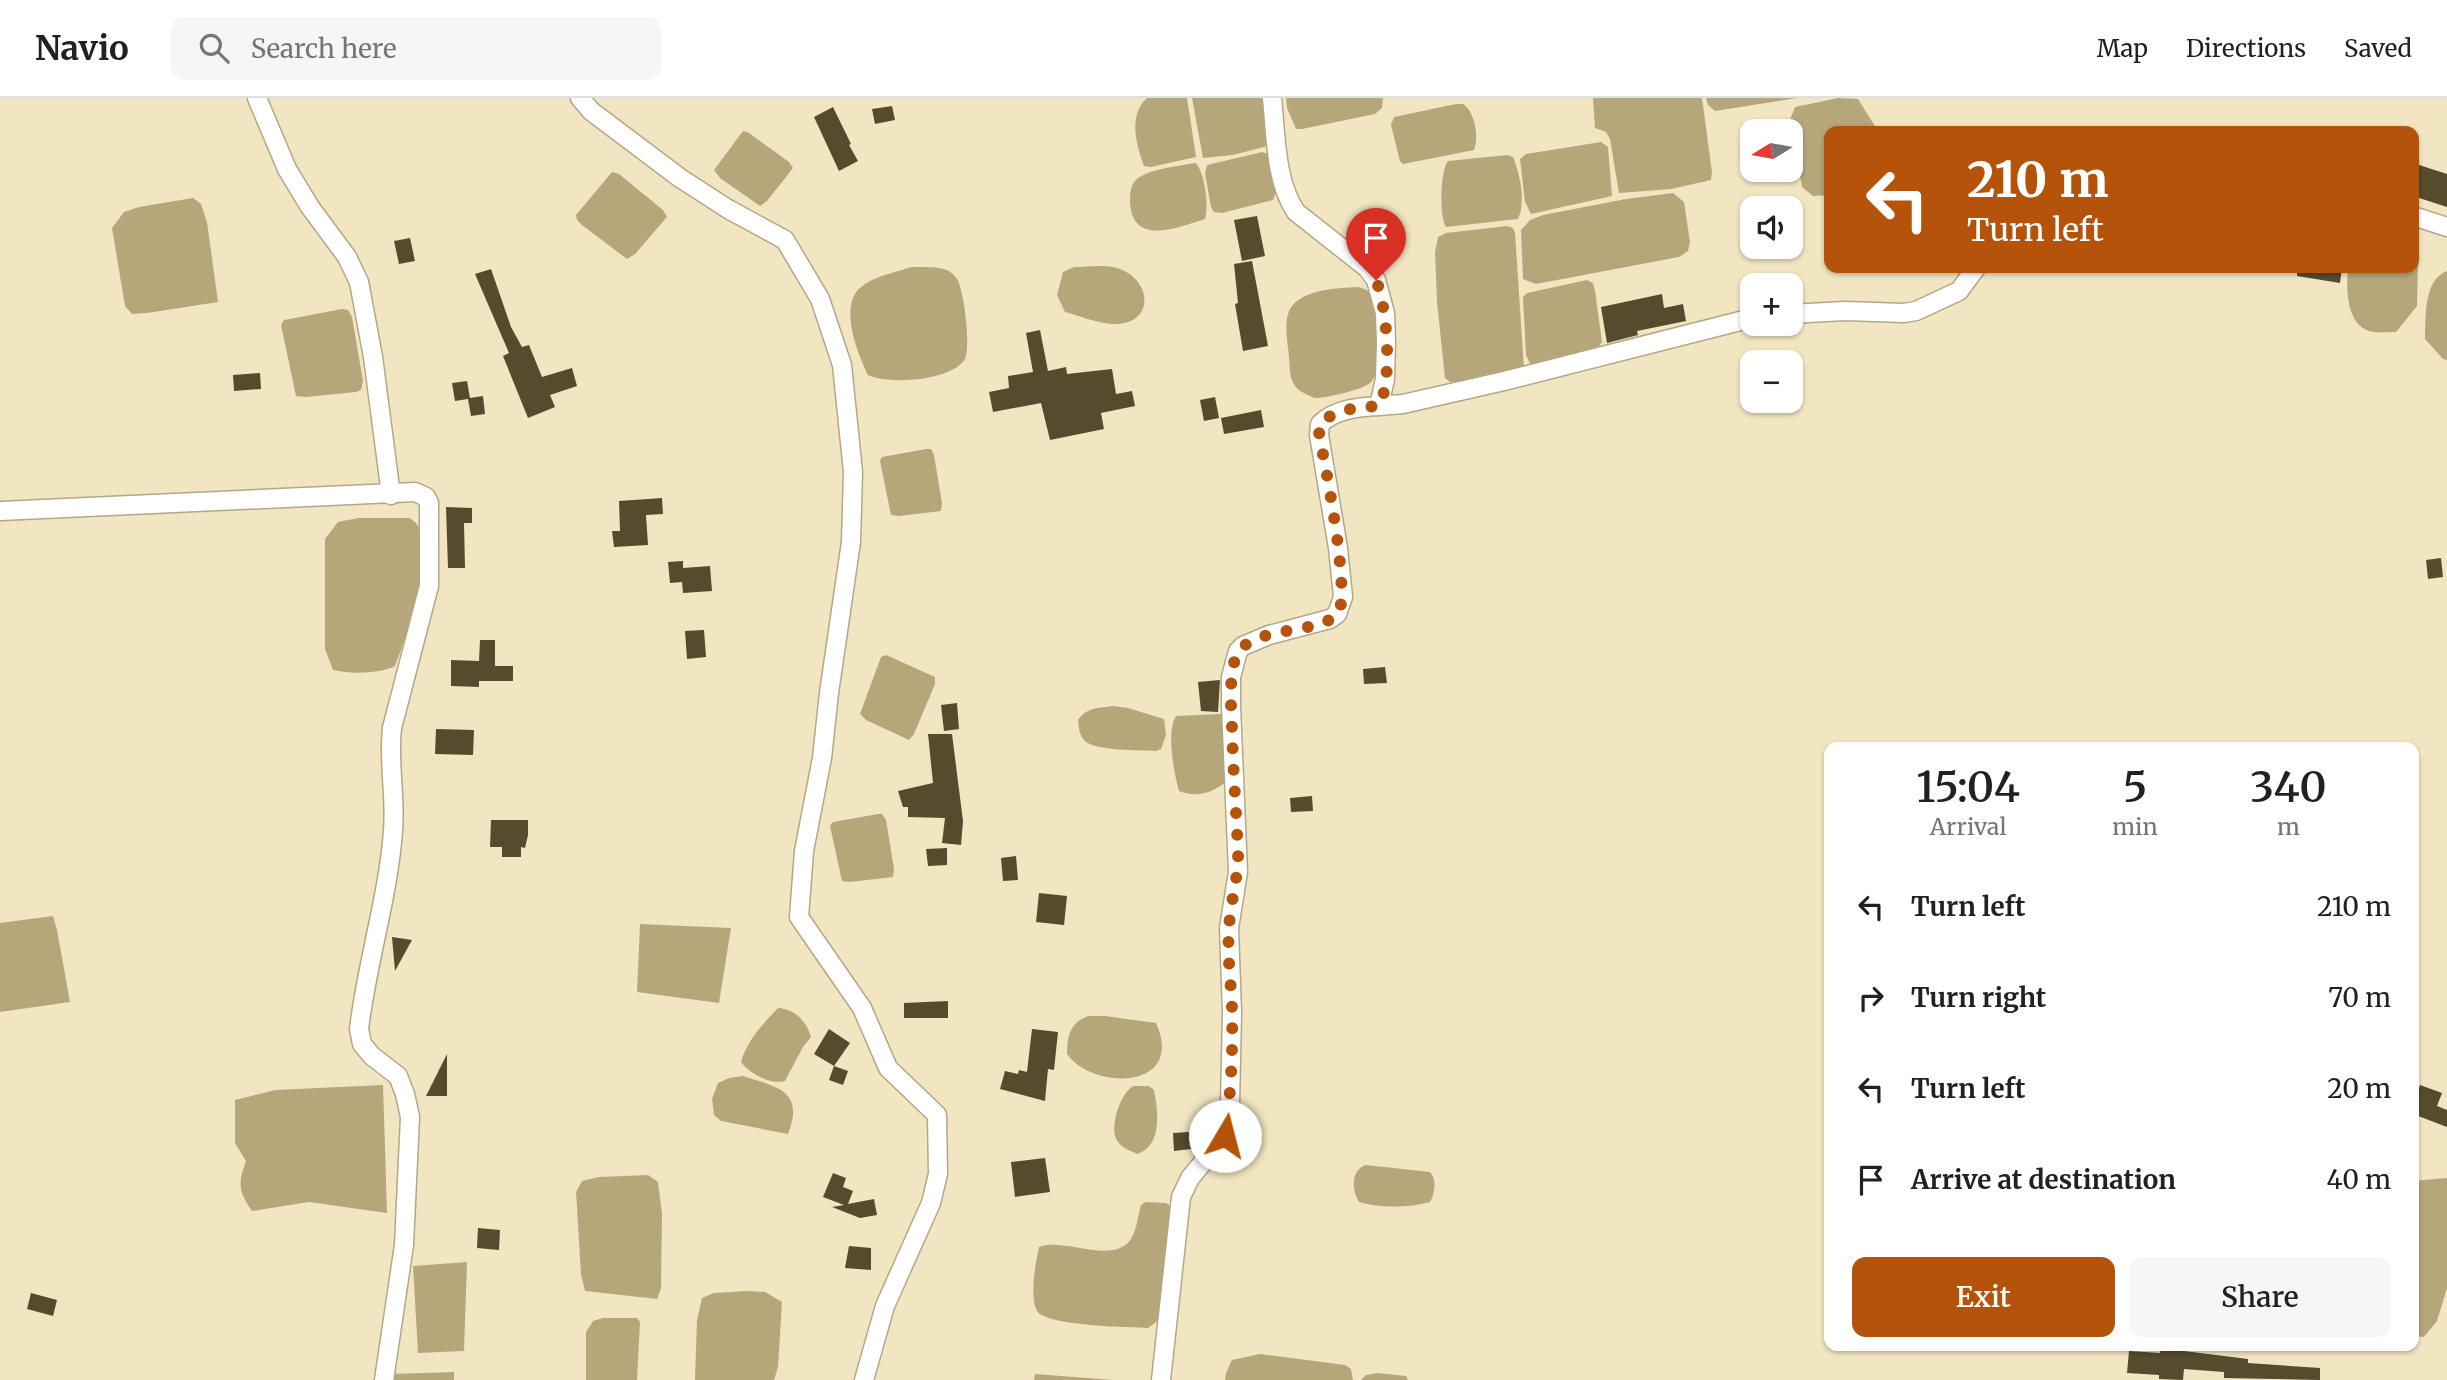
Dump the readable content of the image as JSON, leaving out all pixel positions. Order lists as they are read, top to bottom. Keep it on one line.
{"north":"left","page":{"header":"Navio","search":"Search here","nav":["Map","Directions","Saved"],"map_buttons":["+","−"],"turn":["210 m","Turn left"],"eta":["15:04","Arrival","5","min","340","m"],"list":[{"name":"Turn left","value":"210 m"},{"name":"Turn right","value":"70 m"},{"name":"Turn left","value":"20 m"},{"name":"Arrive at destination","value":"40 m"}],"buttons":["Exit","Share"]}}
